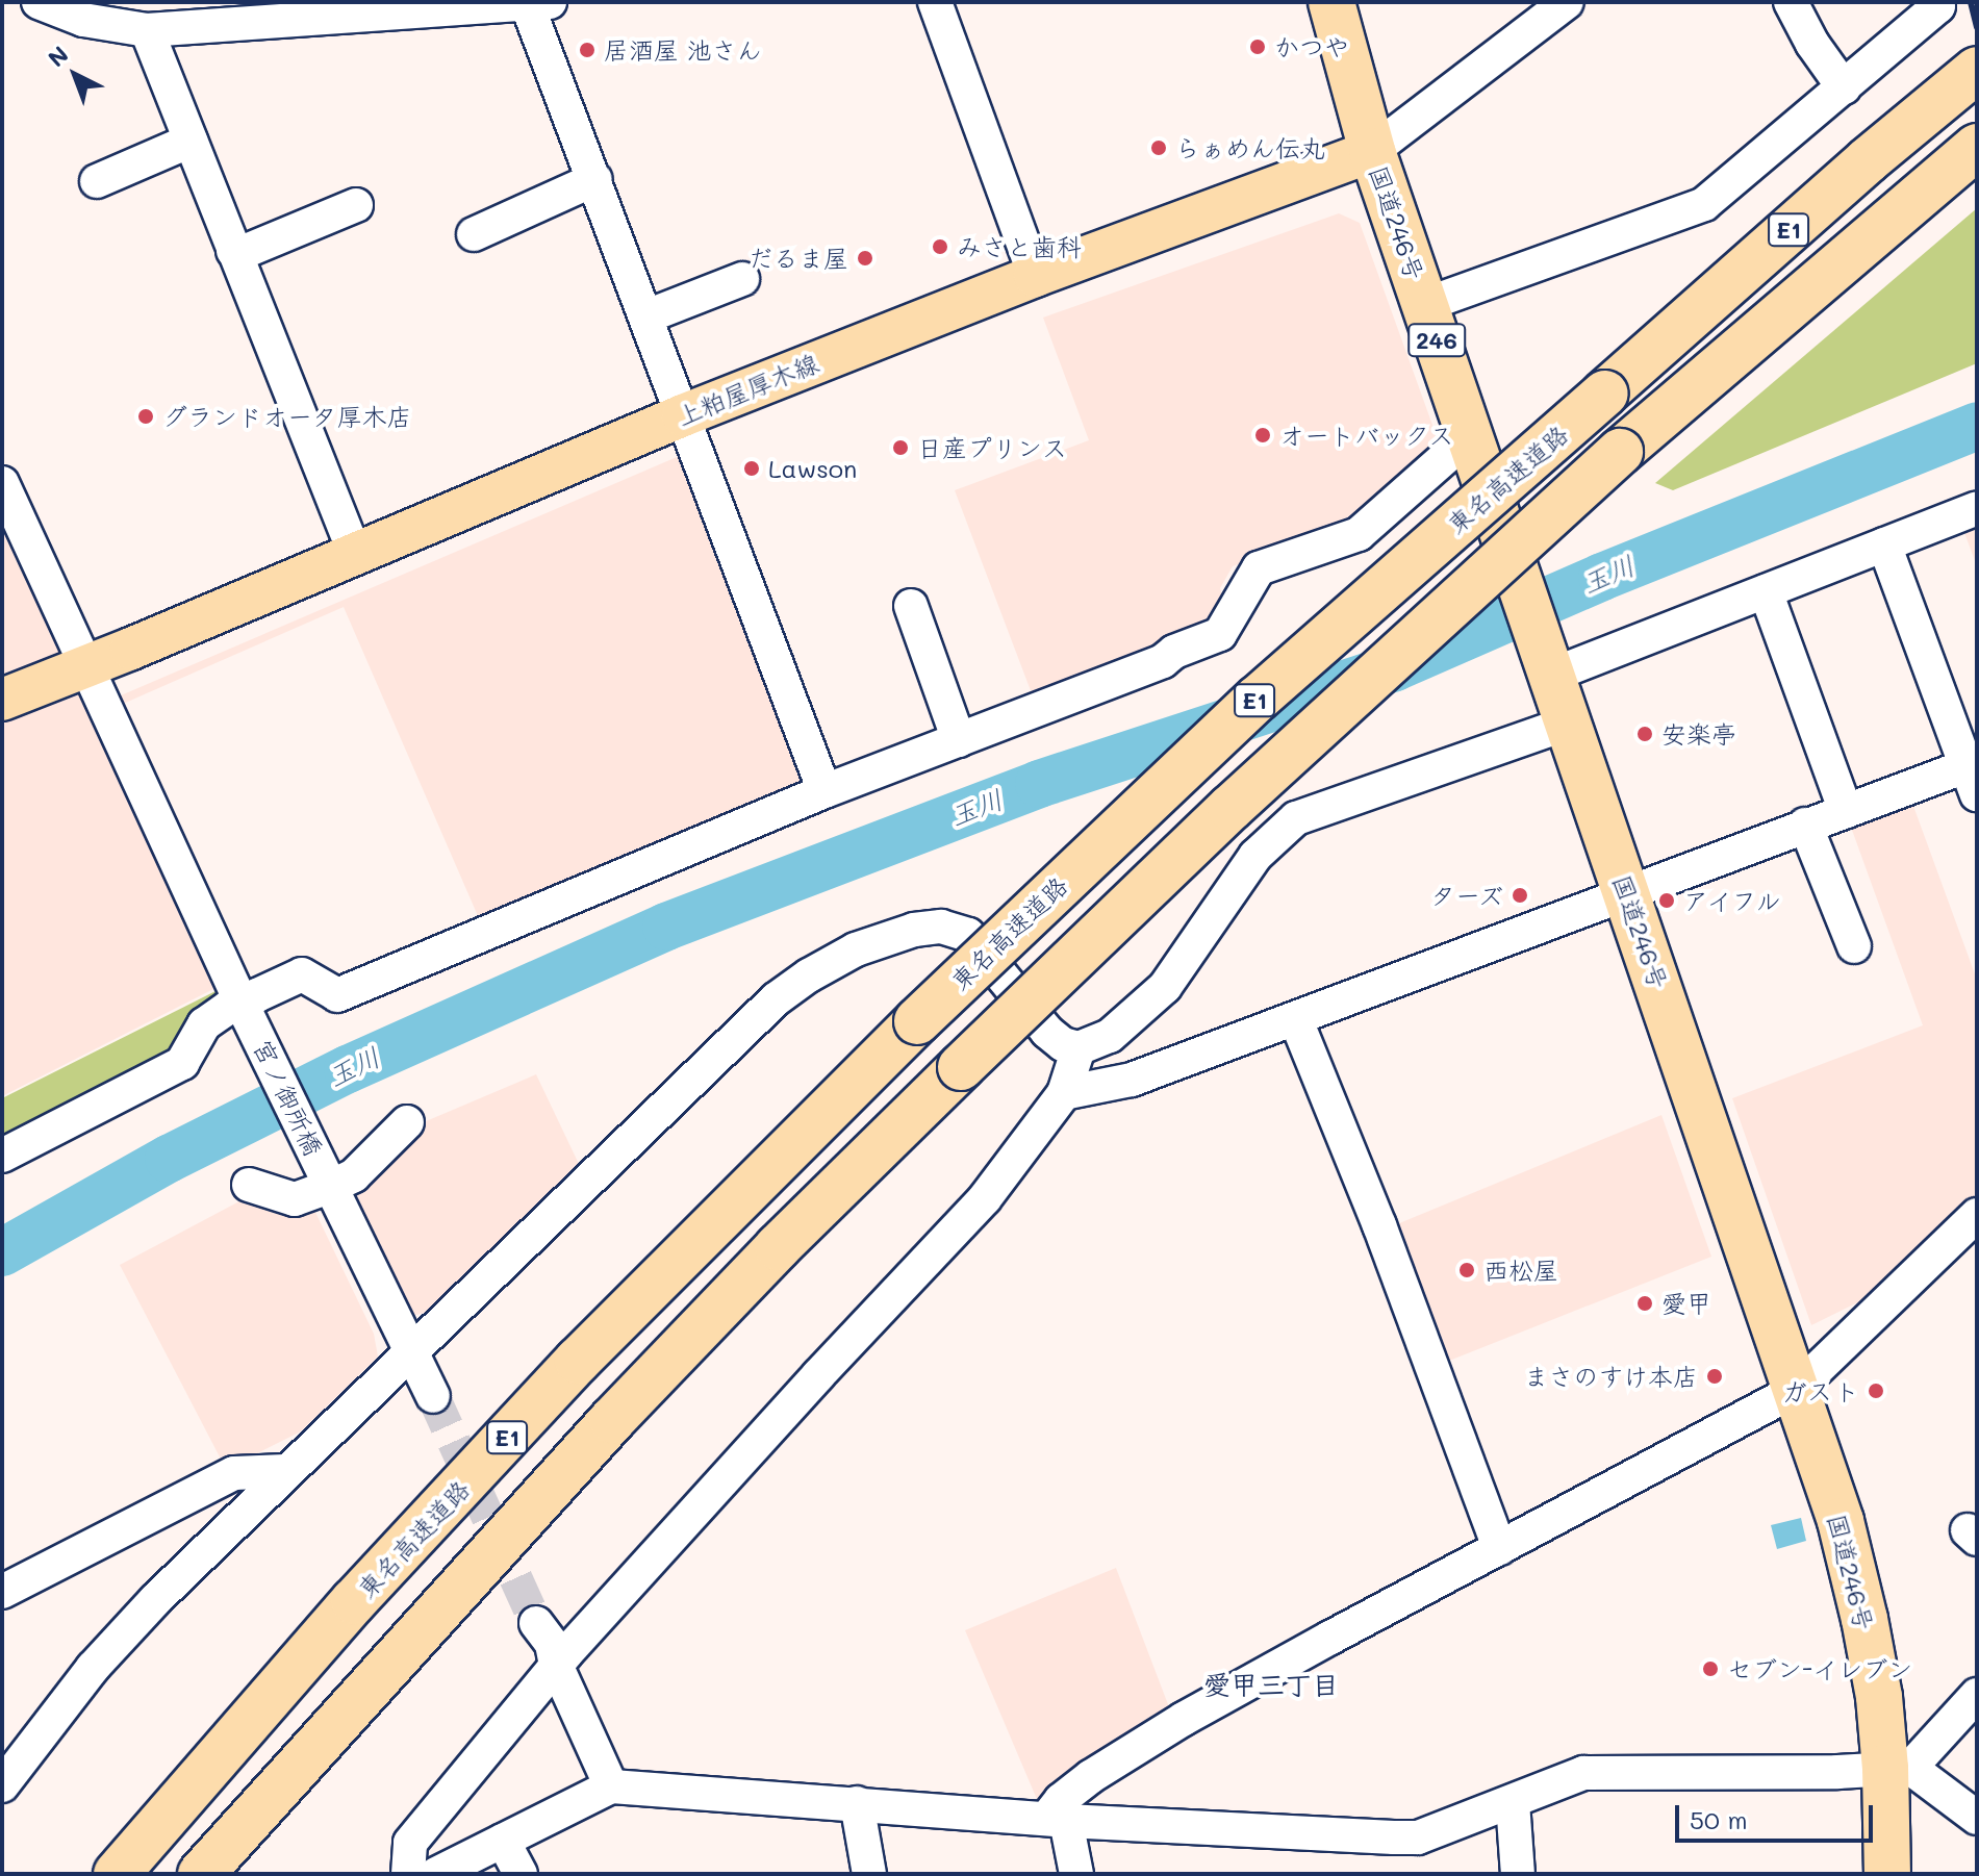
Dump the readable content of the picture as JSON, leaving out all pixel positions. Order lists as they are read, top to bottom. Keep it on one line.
{"streets":{"highway":["国道246号","E1","246","東名高速道路"],"main road":["上粕屋厚木線"],"street":["宮ノ御所橋"]},"crossings":[["国道246号","上粕屋厚木線"],["上粕屋厚木線","宮ノ御所橋"]],"districts":["愛甲三丁目"],"water":["玉川"],"places":["かつや","居酒屋 池さん","らぁめん伝丸","みさと歯科","だるま屋","グランドオータ厚木店","オートバックス","日産プリンス","Lawson","安楽亭","ターズ","アイフル","西松屋","愛甲","まさのすけ本店","ガスト","セブン-イレブン"],"scale_bar":"50 m","north":"top left"}
